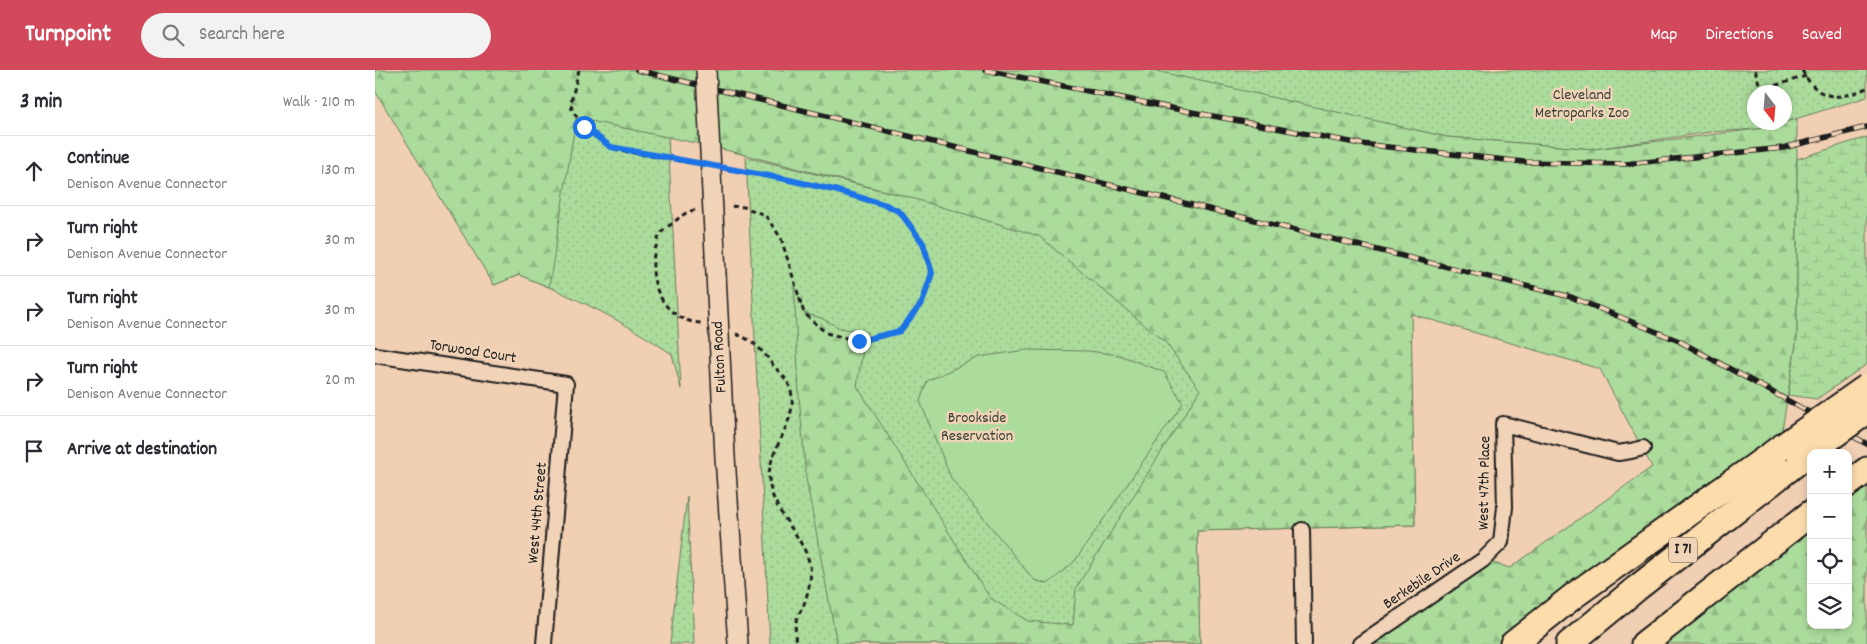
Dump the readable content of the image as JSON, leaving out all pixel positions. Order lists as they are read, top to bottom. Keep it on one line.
{"streets":{"highway":["I 71"],"main road":["Fulton Road"],"street":["Torwood Court","West 47th Place","West 44th Street","Berkebile Drive"]},"crossings":[["Torwood Court","West 44th Street"],["West 47th Place","Berkebile Drive"]],"parks":["Cleveland Metroparks Zoo","Brookside Reservation"],"north":"bottom","page":{"header":"Turnpoint","search":"Search here","nav":["Map","Directions","Saved"],"heading":["3 min","Walk · 210 m"],"list":[["Continue","Denison Avenue Connector","130 m"],["Turn right","Denison Avenue Connector","30 m"],["Turn right","Denison Avenue Connector","30 m"],["Turn right","Denison Avenue Connector","20 m"],"Arrive at destination"],"map_buttons":["+","−"]}}
